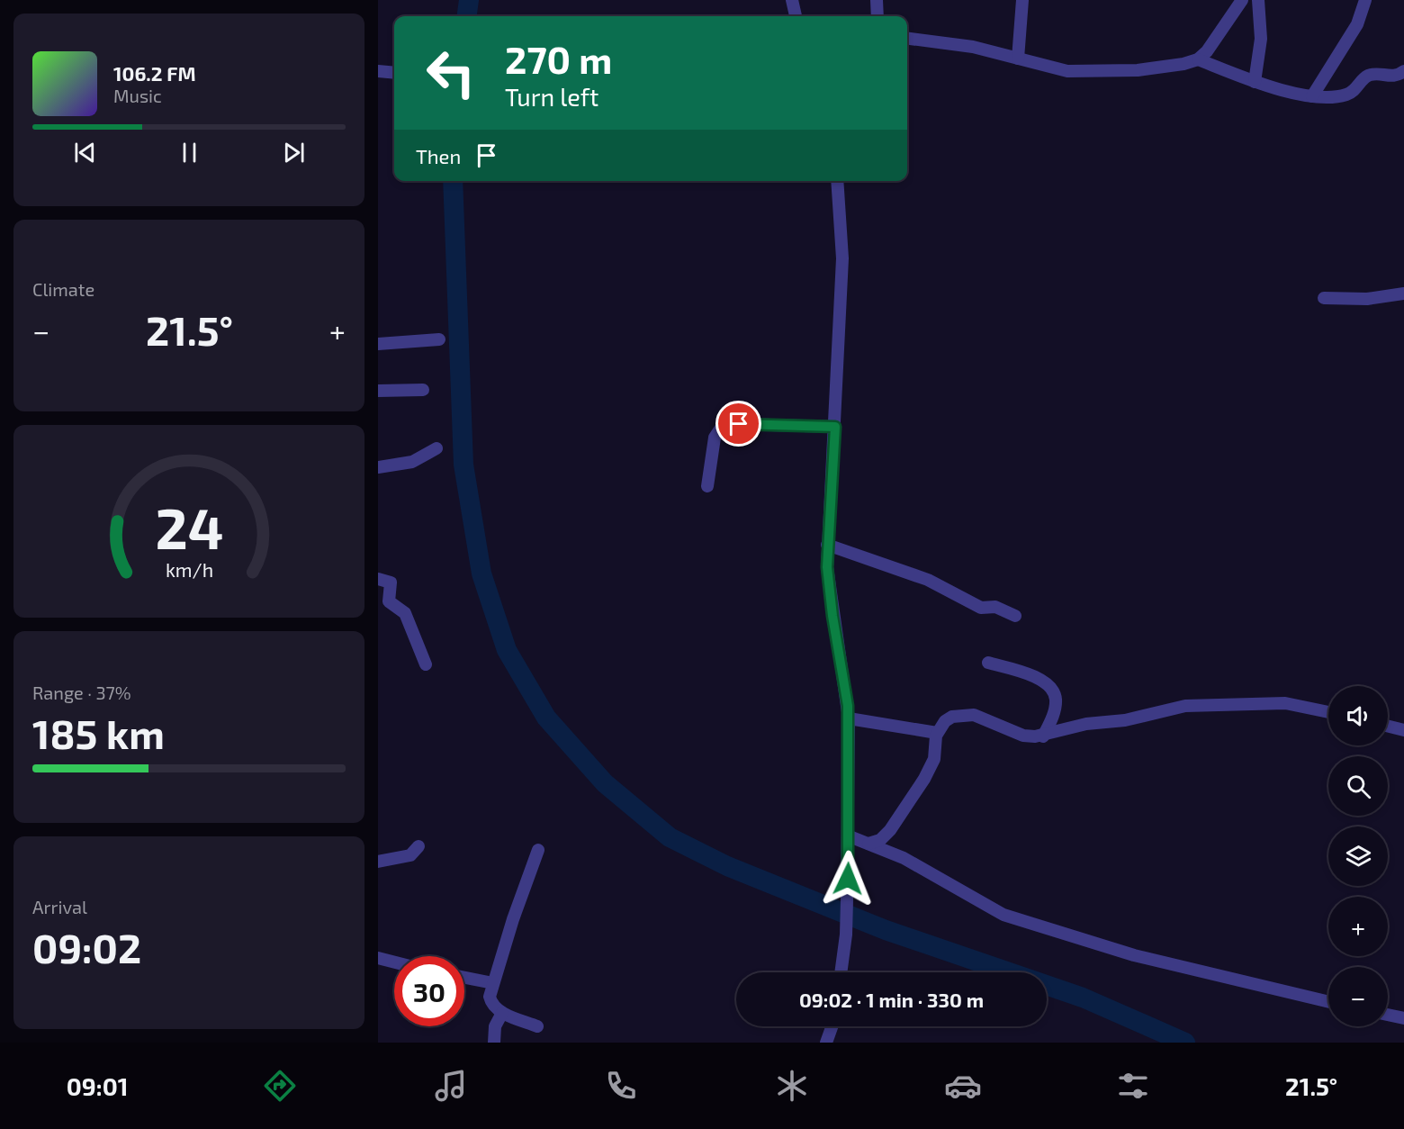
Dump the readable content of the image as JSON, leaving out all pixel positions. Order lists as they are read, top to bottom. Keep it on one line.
{"page":{"turn":["270 m","Turn left"],"song":["106.2 FM","Music"],"then":"Then","tile":["Climate",["Range · 37%","185 km"],["Arrival","09:02"]],"heat":["−","21.5°","+"],"map_buttons":["+","−"],"limit":"30","trip":"09:02 · 1 min · 330 m","tabs":["09:01","21.5°"],"gauge":["24","km/h"]}}
